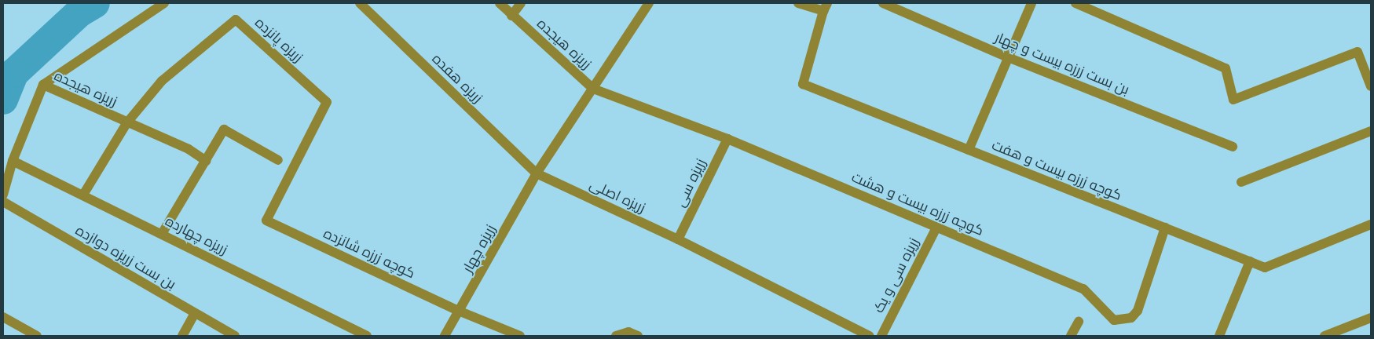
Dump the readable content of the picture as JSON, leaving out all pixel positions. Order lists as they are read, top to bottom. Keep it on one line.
{"streets":{"street":["زریزه پانزده","زریزه هیجده","بن بست زرزه بیست و چهار","زریزه هفده","کوچه زرزه بیست و هفت","زریزه سی","زریزه اصلی","کوچه زرزه بیست و هشت","زریزه چهارده","زریزه چهار","کوچه زرزه شانزده","بن بست زریزه دوازده","زریزه سی و یک"]},"crossings":[["زریزه پانزده","زریزه هیجده"],["زریزه پانزده","زریزه چهارده"],["زریزه پانزده","کوچه زرزه شانزده"],["زریزه هیجده","کوچه زرزه بیست و هشت"],["زریزه هفده","زریزه اصلی"],["زریزه هفده","زریزه چهار"],["کوچه زرزه بیست و هفت","کوچه زرزه بیست و هشت"],["زریزه سی","زریزه اصلی"],["زریزه سی","کوچه زرزه بیست و هشت"],["زریزه اصلی","زریزه چهار"],["کوچه زرزه بیست و هشت","زریزه سی و یک"],["زریزه چهار","کوچه زرزه شانزده"]]}
